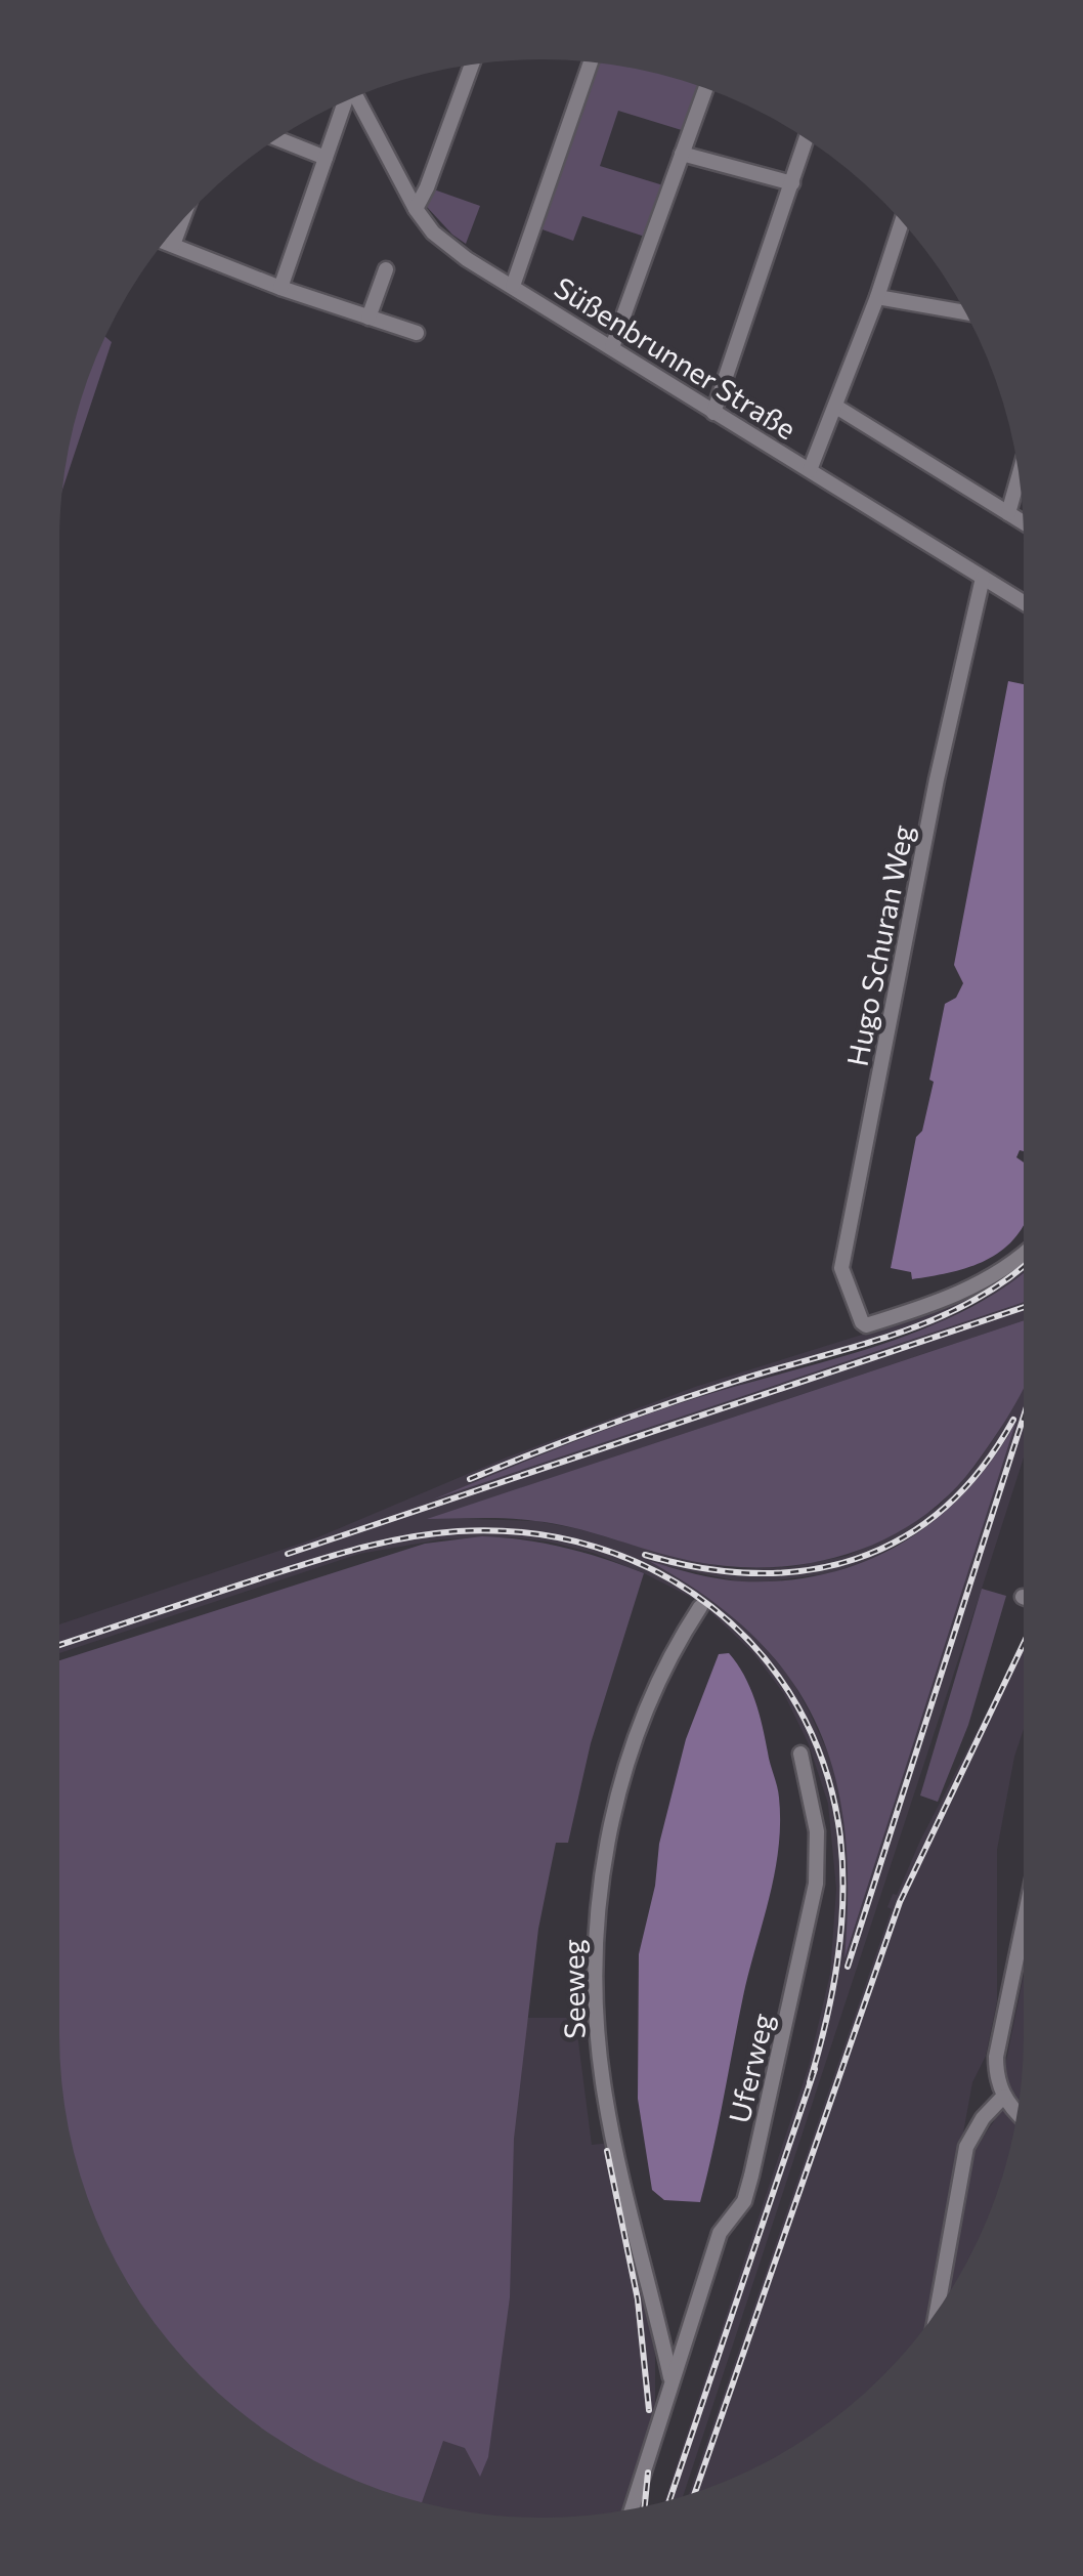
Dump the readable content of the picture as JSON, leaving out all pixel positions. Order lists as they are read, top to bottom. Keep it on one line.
{"streets":{"street":["Süßenbrunner Straße","Hugo Schuran Weg","Seeweg","Uferweg"]},"crossings":[["Süßenbrunner Straße","Hugo Schuran Weg"],["Seeweg","Uferweg"]]}
